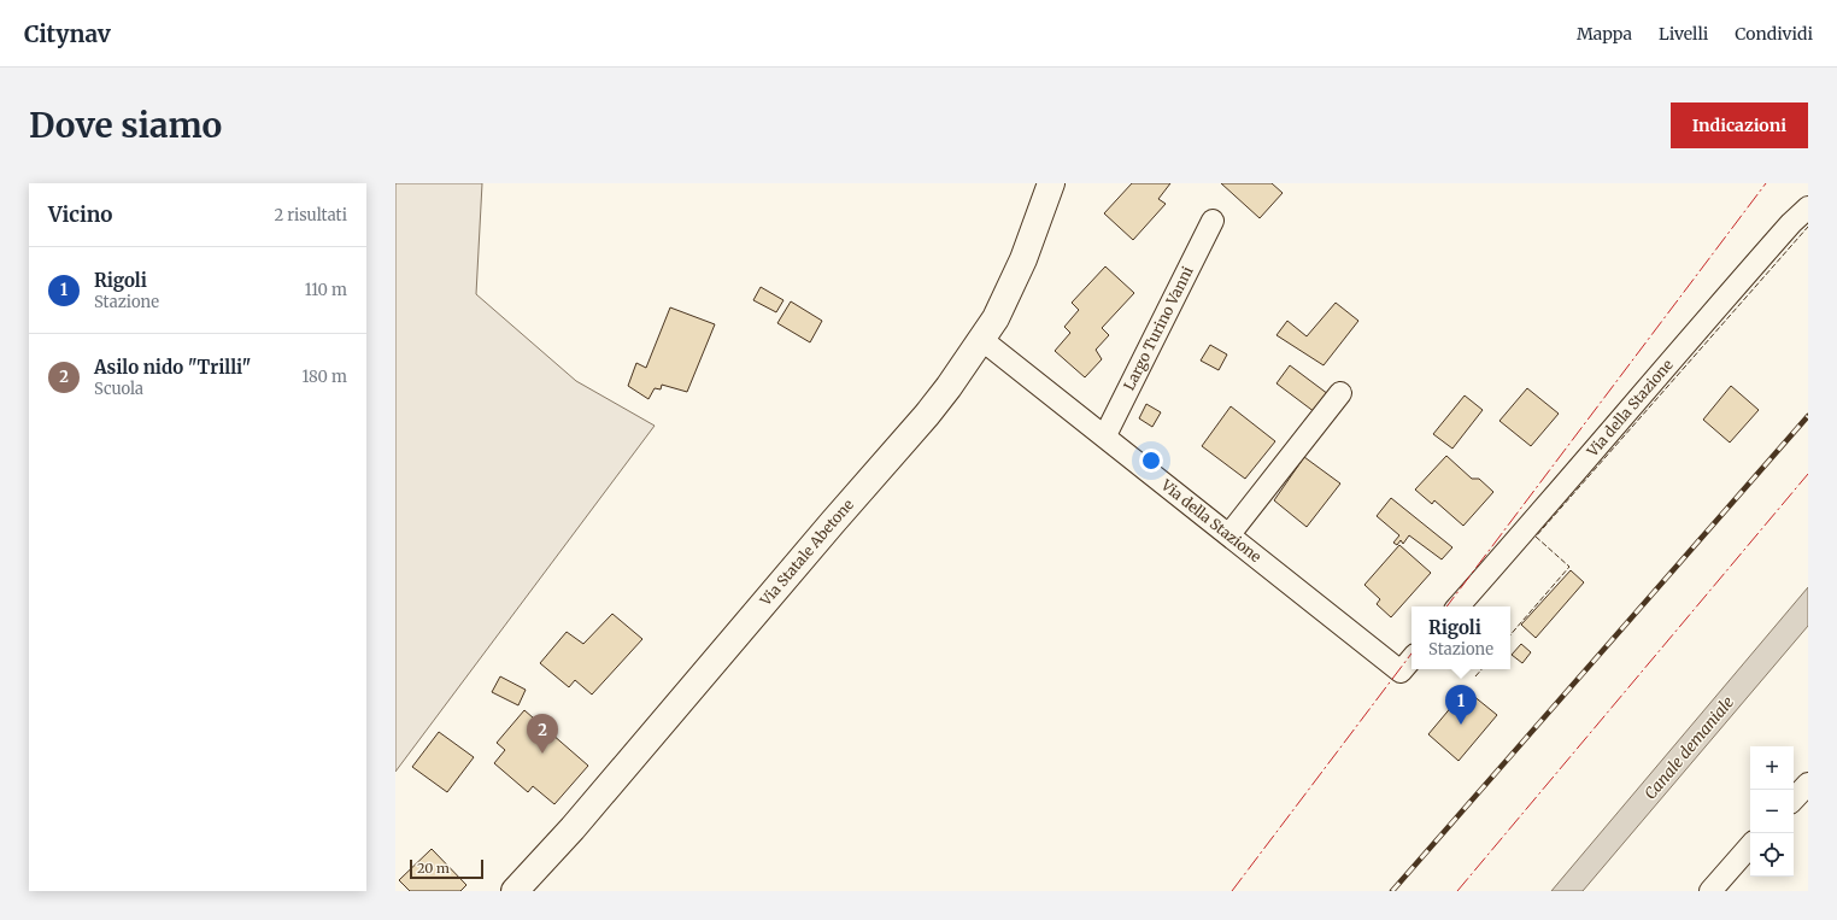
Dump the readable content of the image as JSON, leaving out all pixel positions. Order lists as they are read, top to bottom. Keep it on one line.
{"streets":{"main road":["Via Statale Abetone"],"street":["Largo Turino Vanni","Via della Stazione"]},"crossings":[["Largo Turino Vanni","Via della Stazione"],["Via della Stazione","Via Statale Abetone"]],"water":["Canale demaniale"],"scale_bar":"20 m","page":{"header":"Citynav","nav":["Mappa","Livelli","Condividi"],"buttons":"Indicazioni","title":"Dove siamo","heading":["Vicino","2 risultati"],"list":[{"mark":"1","name":"Rigoli","note":"Stazione","value":"110 m"},{"mark":"2","name":"Asilo nido \"Trilli\"","note":"Scuola","value":"180 m"}],"popup":["Rigoli","Stazione"],"pins":["1","2"],"map_buttons":["+","−"],"scale":"20 m"}}
